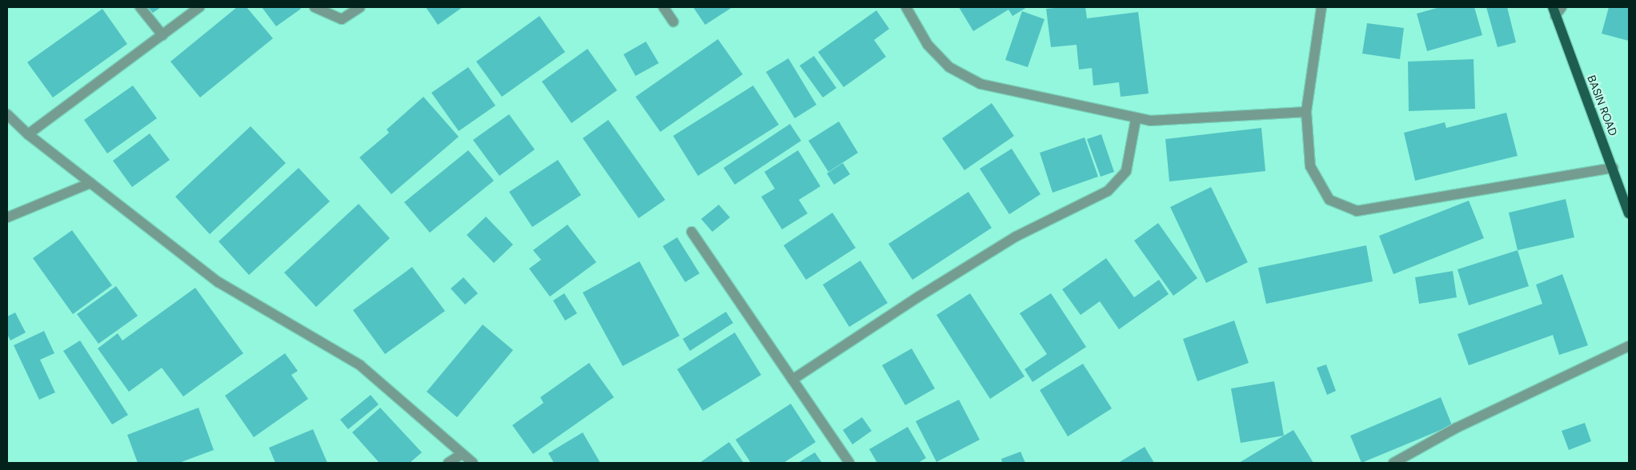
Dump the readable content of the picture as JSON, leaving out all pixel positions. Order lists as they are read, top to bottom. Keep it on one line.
{"streets":{"main road":["BASIN ROAD"]}}
